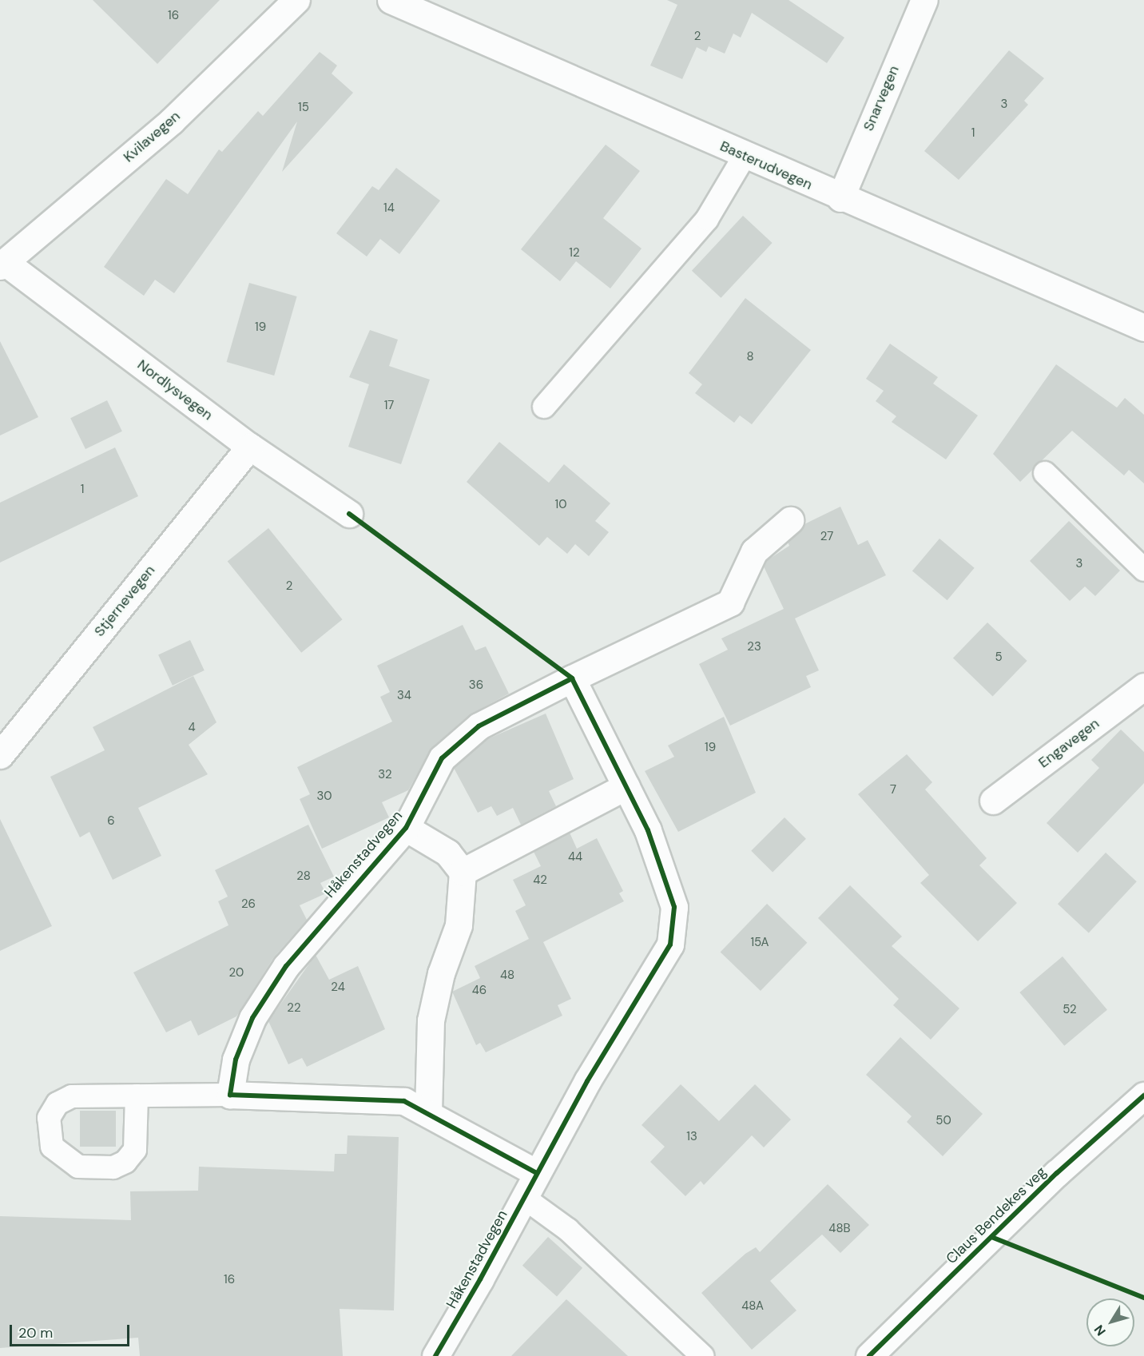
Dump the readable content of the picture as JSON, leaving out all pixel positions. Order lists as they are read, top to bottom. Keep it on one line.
{"streets":{"street":["Snarvegen","Kvilavegen","Basterudvegen","Nordlysvegen","Stjernevegen","Engavegen","Håkenstadvegen","Claus Bendekes veg"]},"crossings":[["Snarvegen","Basterudvegen"],["Kvilavegen","Nordlysvegen"],["Nordlysvegen","Stjernevegen"]],"house_numbers":["16","2","3","15","1","14","12","19","8","17","1","10","27","3","2","23","5","36","34","4","19","32","7","30","6","44","28","42","26","15A","20","48","24","46","22","52","50","13","48B","16","48A"],"scale_bar":"20 m","north":"bottom left"}
